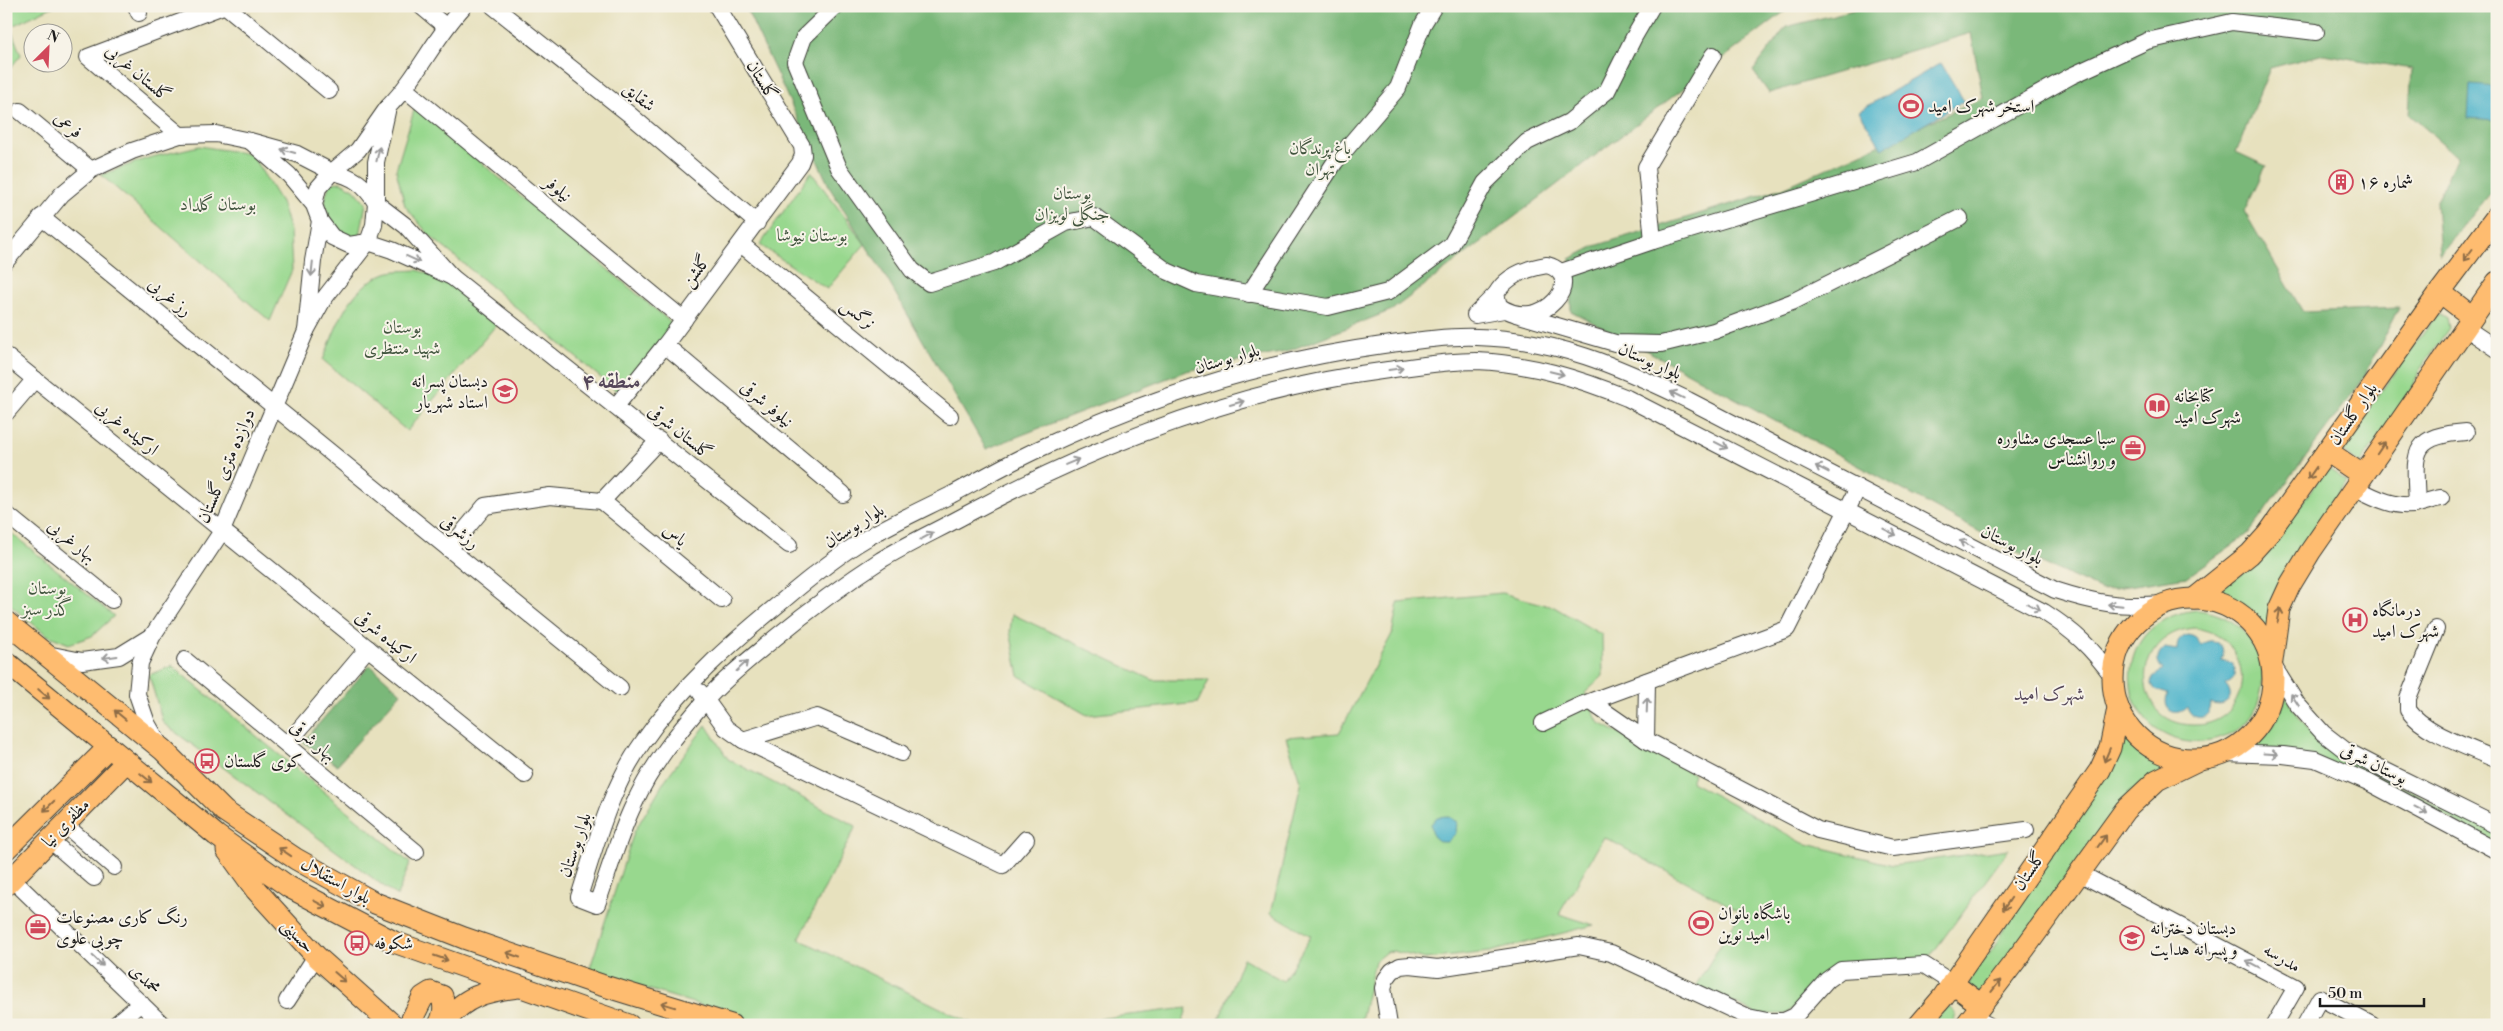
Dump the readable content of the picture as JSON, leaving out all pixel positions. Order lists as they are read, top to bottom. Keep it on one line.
{"streets":{"main road":["گلستان","بلوار گلستان","مظفری نیا","بلوار استقلال","حسینی"],"street":["گلستان غربی","شقایق","فرعی","نیلوفر","گلشن","رز غربی","نرگس","بلوار بوستان","نیلوفر شرقی","ارکیده غربی","گلستان شرقی","دوازده متری گلستان","رزشرقی","یاس","بهار غربی","ارکیده شرقی","بهار شرقی","بوستان شرقی","مدرسه","محمدی"]},"crossings":[["گلستان","گلشن"],["گلستان","بلوار بوستان"],["گلستان","بلوار گلستان"],["گلستان","بوستان شرقی"],["شقایق","گلشن"],["نیلوفر","گلشن"],["گلشن","نرگس"],["گلشن","نیلوفر شرقی"],["گلشن","گلستان شرقی"],["رز غربی","دوازده متری گلستان"],["رز غربی","رزشرقی"],["بلوار بوستان","بلوار گلستان"],["بلوار بوستان","بوستان شرقی"],["بلوار گلستان","بوستان شرقی"],["ارکیده غربی","دوازده متری گلستان"],["ارکیده غربی","ارکیده شرقی"],["دوازده متری گلستان","رزشرقی"],["دوازده متری گلستان","ارکیده شرقی"],["دوازده متری گلستان","بلوار استقلال"],["مظفری نیا","بلوار استقلال"],["مظفری نیا","محمدی"],["بلوار استقلال","حسینی"]],"one_way":["گلستان","حسینی","مدرسه"],"districts":["منطقه ۴","شهرک امید"],"parks":["باغ پرندگان تهران","بوستان جنگلی لویزان","بوستان گلداد","بوستان نیوشا","بوستان شهید منتظری","بوستان گذر سبز"],"places":{"sports":["استخر شهرک امید","باشگاه بانوان امید نوین"],"building":["شماره ۱۶"],"school or university":["دبستان پسرانه استاد شهريار","دبستان دخترانه و پسرانه هدایت"],"library":["کتابخانه شهرک امید"],"office":["سبا عسجدی مشاوره و روانشناس","رنگ کاری مصنوعات چوبی علوی"],"hospital":["درمانگاه شهرک امید"],"bus stop":["کوی گلستان","شکوفه"]},"scale_bar":"50 m","north":"top right"}
